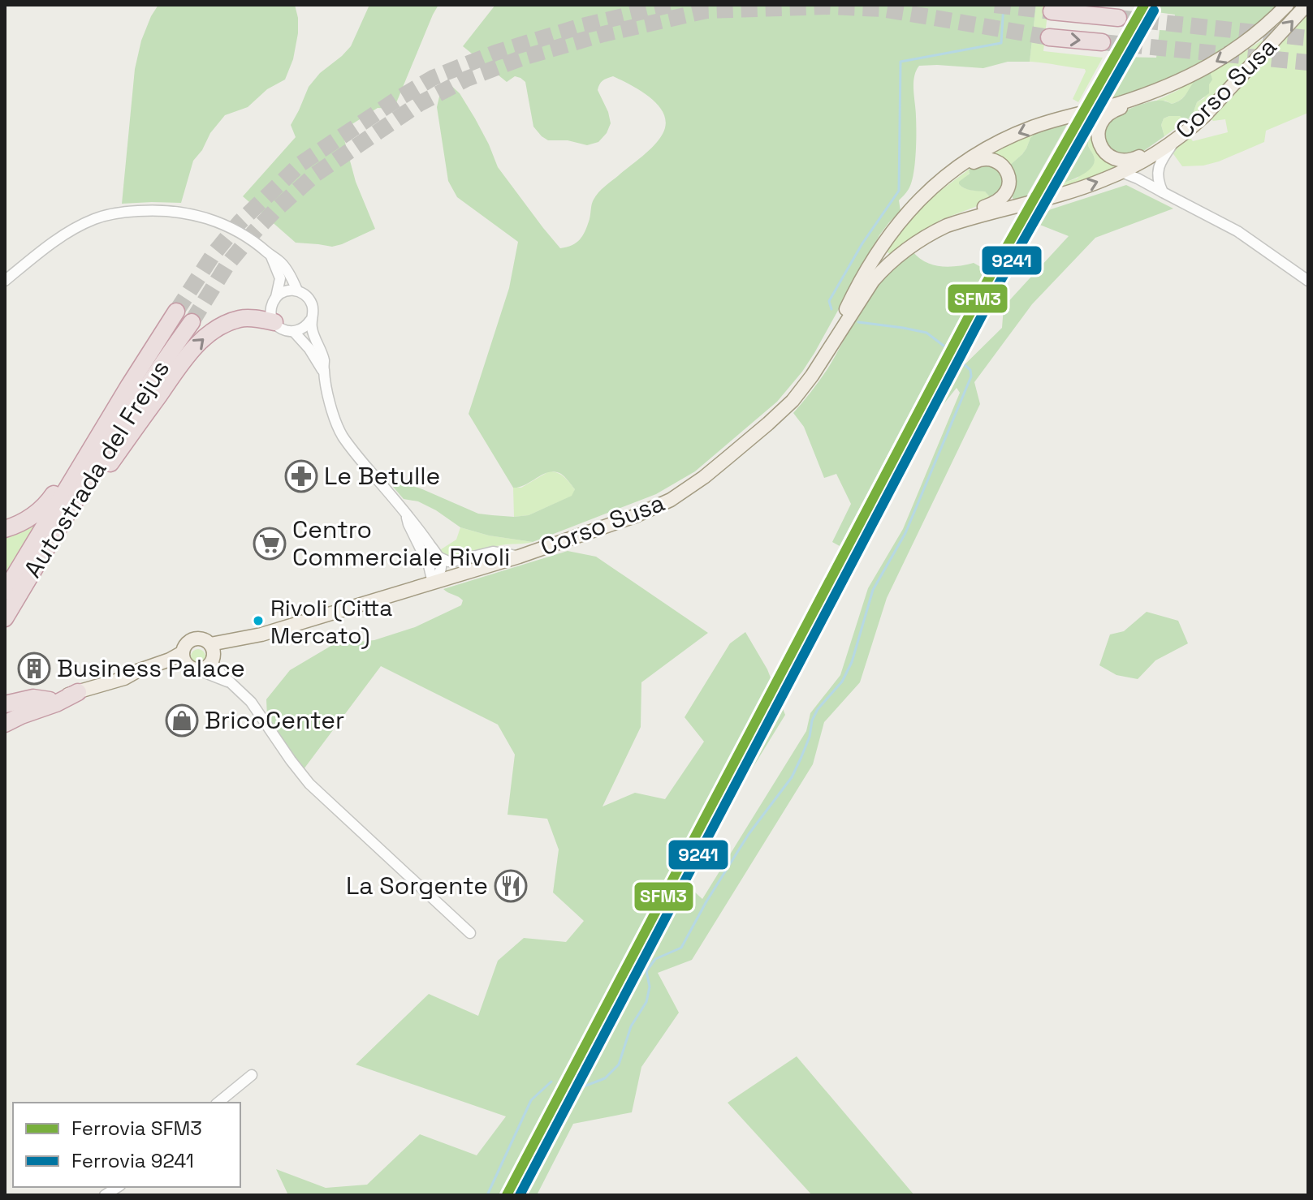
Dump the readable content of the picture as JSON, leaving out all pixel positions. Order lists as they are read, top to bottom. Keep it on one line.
{"streets":{"highway":["Autostrada del Frejus"],"main road":["Corso Susa"]},"places":{"pharmacy":["Le Betulle"],"supermarket":["Centro Commerciale Rivoli"],"other":["Rivoli (Citta Mercato)"],"building":["Business Palace"],"shop":["BricoCenter"],"restaurant":["La Sorgente"]},"lines":["rail line SFM3","rail line 9241"],"legend":["Ferrovia SFM3","Ferrovia 9241"]}
